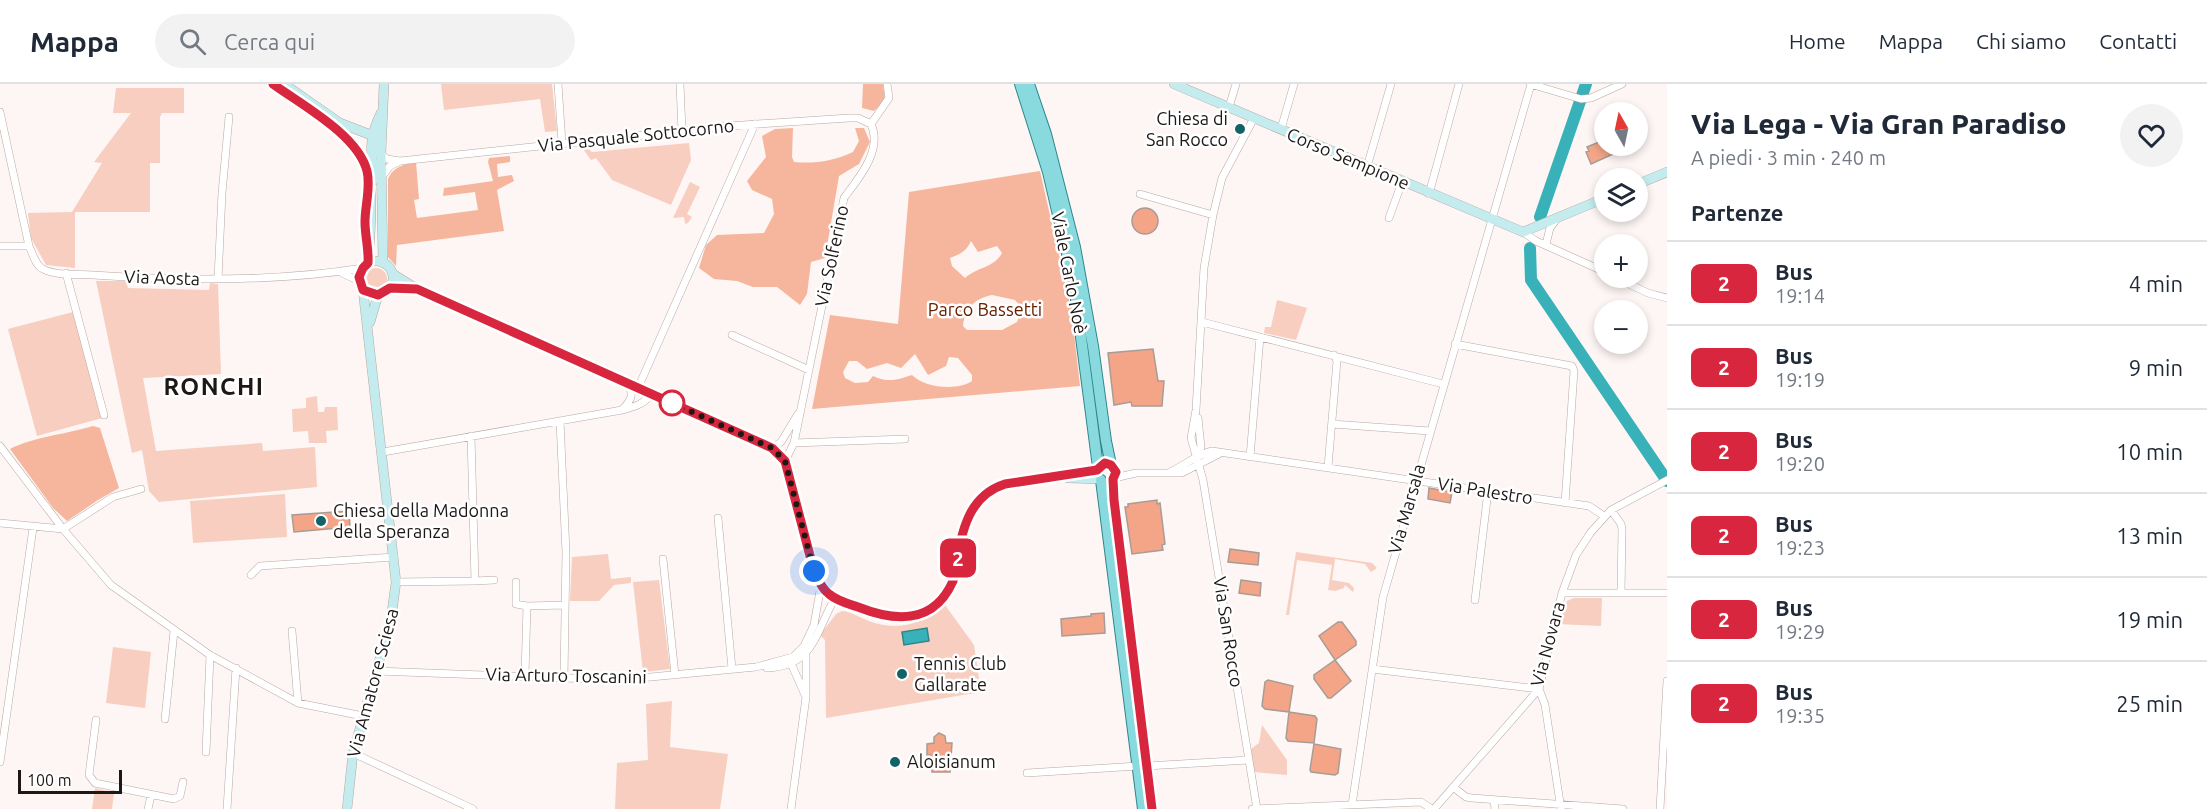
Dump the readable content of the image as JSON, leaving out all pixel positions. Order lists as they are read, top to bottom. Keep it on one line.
{"streets":{"main road":["Viale Carlo Noè"],"street":["Via Pasquale Sottocorno","Corso Sempione","Via Solferino","Via Aosta","Via Palestro","Via Marsala","Via San Rocco","Via Novara","Via Arturo Toscanini","Via Amatore Sciesa"]},"crossings":[["Via Pasquale Sottocorno","Via Solferino"],["Corso Sempione","Via Marsala"],["Corso Sempione","Via San Rocco"],["Viale Carlo Noè","Via Palestro"],["Via Aosta","Via Amatore Sciesa"],["Via Palestro","Via Marsala"],["Via Palestro","Via San Rocco"],["Via Palestro","Via Novara"],["Via Arturo Toscanini","Via Amatore Sciesa"]],"districts":["RONCHI"],"parks":["Parco Bassetti"],"places":["Chiesa di San Rocco","Chiesa della Madonna della Speranza","Tennis Club Gallarate","Aloisianum"],"lines":["bus line 2"],"scale_bar":"100 m","north":"top","page":{"header":"Mappa","search":"Cerca qui","nav":["Home","Mappa","Chi siamo","Contatti"],"on_map":"2","heading":[["Via Lega - Via Gran Paradiso","A piedi · 3 min · 240 m"],"Partenze"],"map_buttons":["+","−"],"list":[{"mark":"2","name":"Bus","note":"19:14","value":"4 min"},{"mark":"2","name":"Bus","note":"19:19","value":"9 min"},{"mark":"2","name":"Bus","note":"19:20","value":"10 min"},{"mark":"2","name":"Bus","note":"19:23","value":"13 min"},{"mark":"2","name":"Bus","note":"19:29","value":"19 min"},{"mark":"2","name":"Bus","note":"19:35","value":"25 min"}],"scale":"100 m"}}
